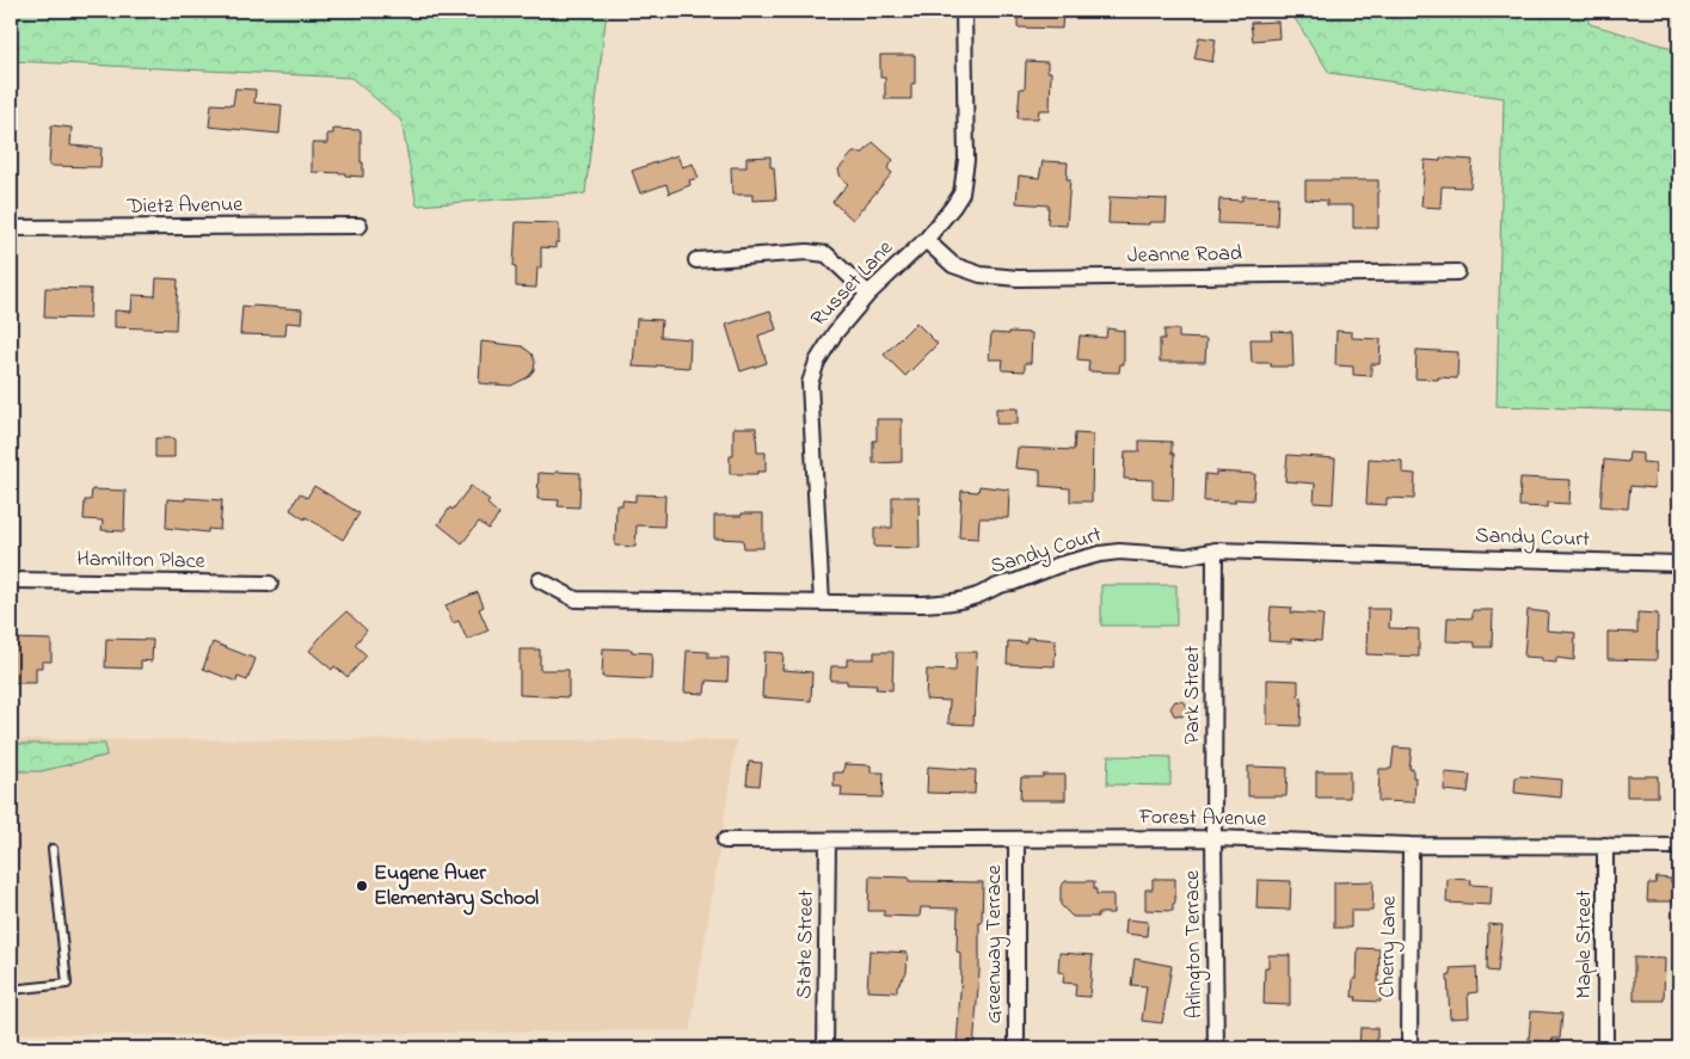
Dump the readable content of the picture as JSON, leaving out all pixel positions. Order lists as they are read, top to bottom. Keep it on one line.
{"streets":{"street":["Dietz Avenue","Jeanne Road","Russet Lane","Sandy Court","Hamilton Place","Park Street","Forest Avenue","State Street","Greenway Terrace","Arlington Terrace","Maple Street","Cherry Lane"]},"crossings":[["Jeanne Road","Russet Lane"],["Russet Lane","Sandy Court"],["Sandy Court","Park Street"],["Park Street","Forest Avenue"],["Park Street","Arlington Terrace"],["Forest Avenue","State Street"],["Forest Avenue","Greenway Terrace"],["Forest Avenue","Arlington Terrace"],["Forest Avenue","Maple Street"],["Forest Avenue","Cherry Lane"]],"places":["Eugene Auer Elementary School"]}
